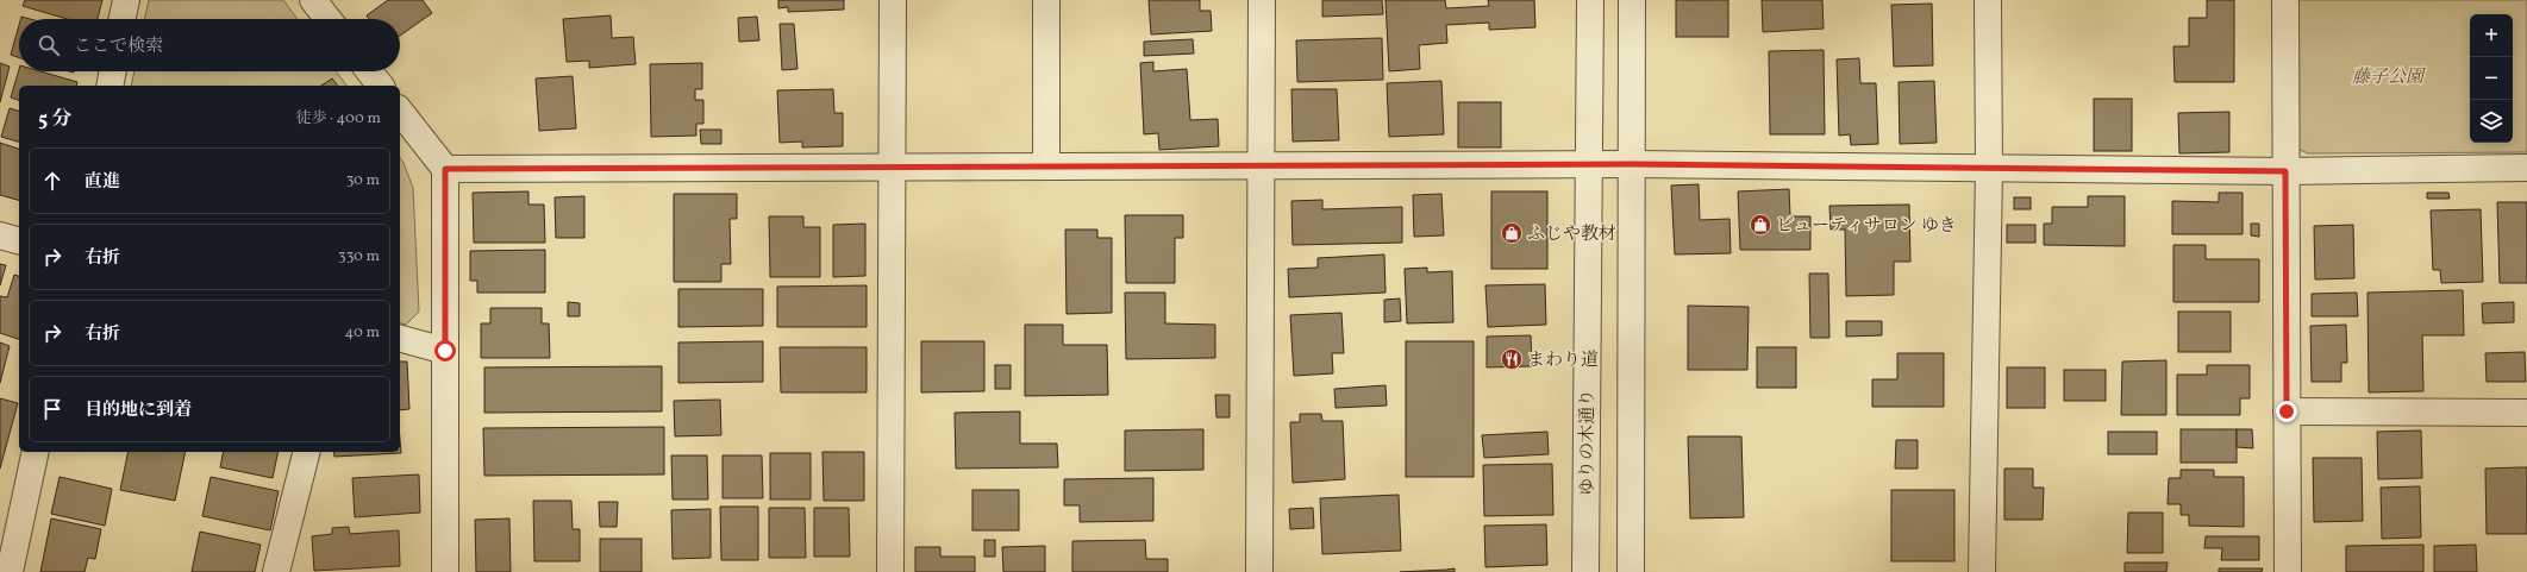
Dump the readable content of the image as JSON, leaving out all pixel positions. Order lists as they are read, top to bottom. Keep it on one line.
{"streets":{"street":["ゆりの木通り"]},"parks":["藤子公園"],"places":{"shop":["ビューティサロン ゆき","ふじや教材"],"restaurant":["まわり道"]},"page":{"map_buttons":["+","−"],"search":"ここで検索","heading":["5 分","徒歩 · 400 m"],"list":[["直進","30 m"],["右折","330 m"],["右折","40 m"],"目的地に到着"]}}
